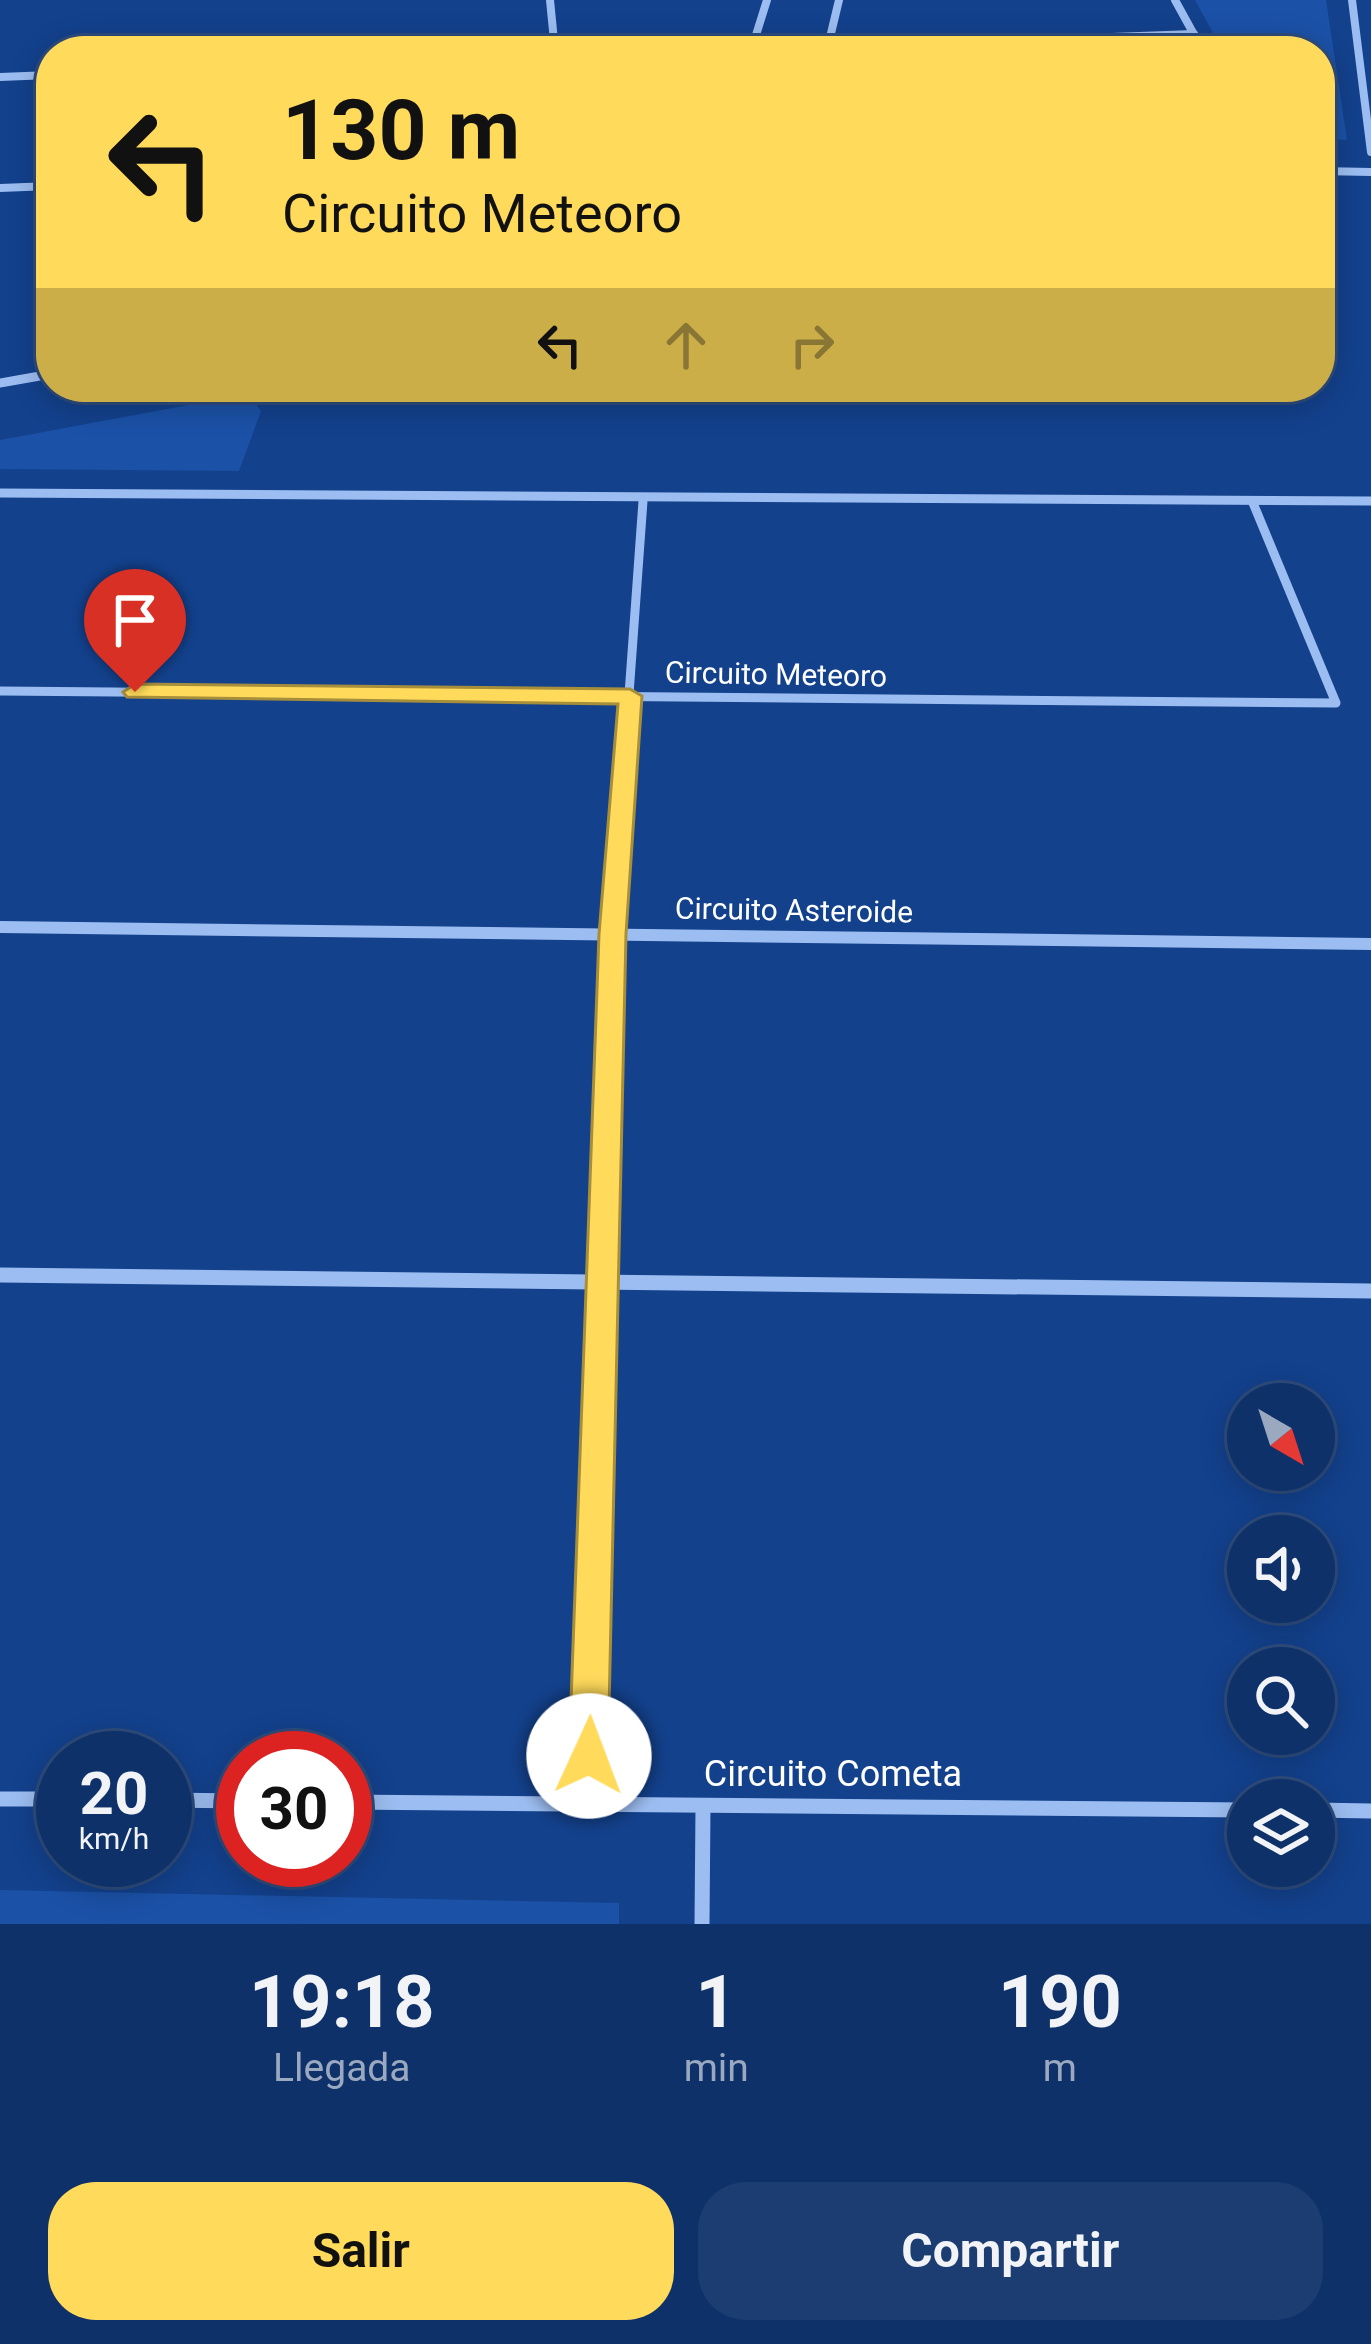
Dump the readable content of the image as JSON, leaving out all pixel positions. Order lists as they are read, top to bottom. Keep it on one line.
{"streets":{"street":["Circuito Meteoro","Circuito Asteroide","Circuito Cometa"]},"north":"bottom right","page":{"turn":["130 m","Circuito Meteoro"],"speed":"20 km/h","limit":"30","eta":["19:18","Llegada","1","min","190","m"],"buttons":["Salir","Compartir"]}}
